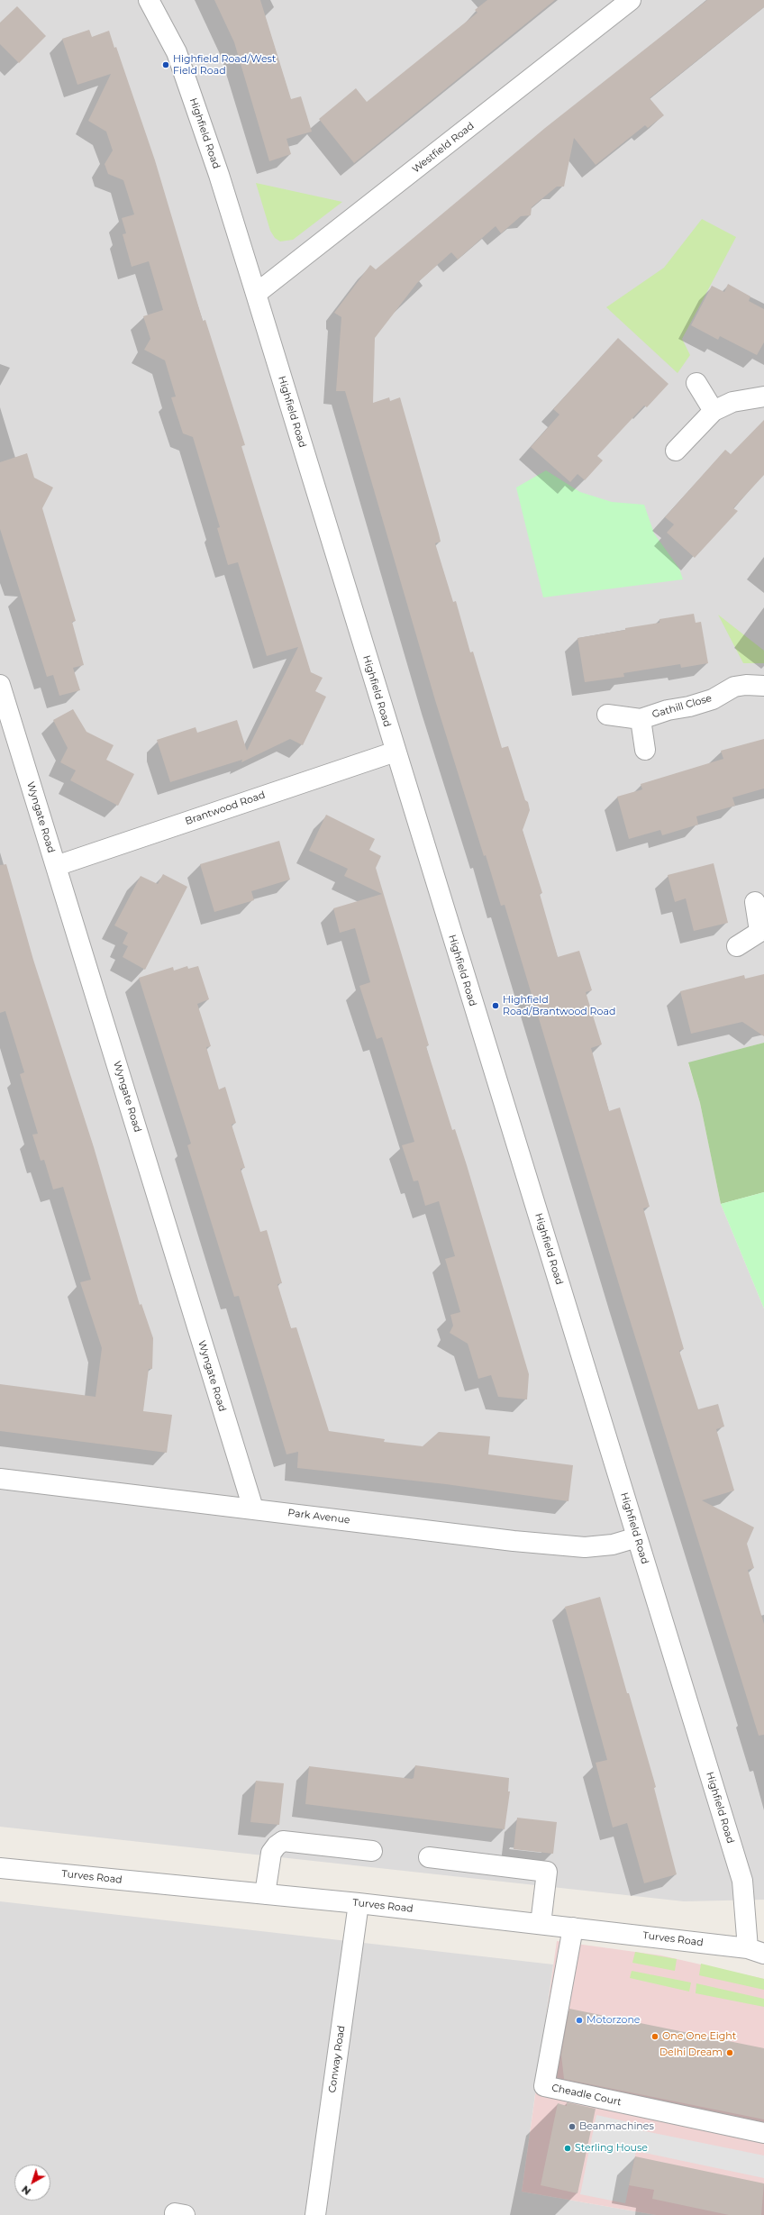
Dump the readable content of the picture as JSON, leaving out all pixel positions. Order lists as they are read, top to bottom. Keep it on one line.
{"streets":{"street":["Highfield Road","Westfield Road","Gathill Close","Brantwood Road","Wyngate Road","Park Avenue","Turves Road","Conway Road","Cheadle Court"]},"crossings":[["Highfield Road","Westfield Road"],["Highfield Road","Brantwood Road"],["Highfield Road","Park Avenue"],["Highfield Road","Turves Road"],["Brantwood Road","Wyngate Road"],["Wyngate Road","Park Avenue"],["Turves Road","Conway Road"],["Turves Road","Cheadle Court"]],"places":["Highfield Road/West Field Road","Highfield Road/Brantwood Road","Motorzone","One One Eight","Delhi Dream","Beanmachines","Sterling House"],"north":"bottom left"}
